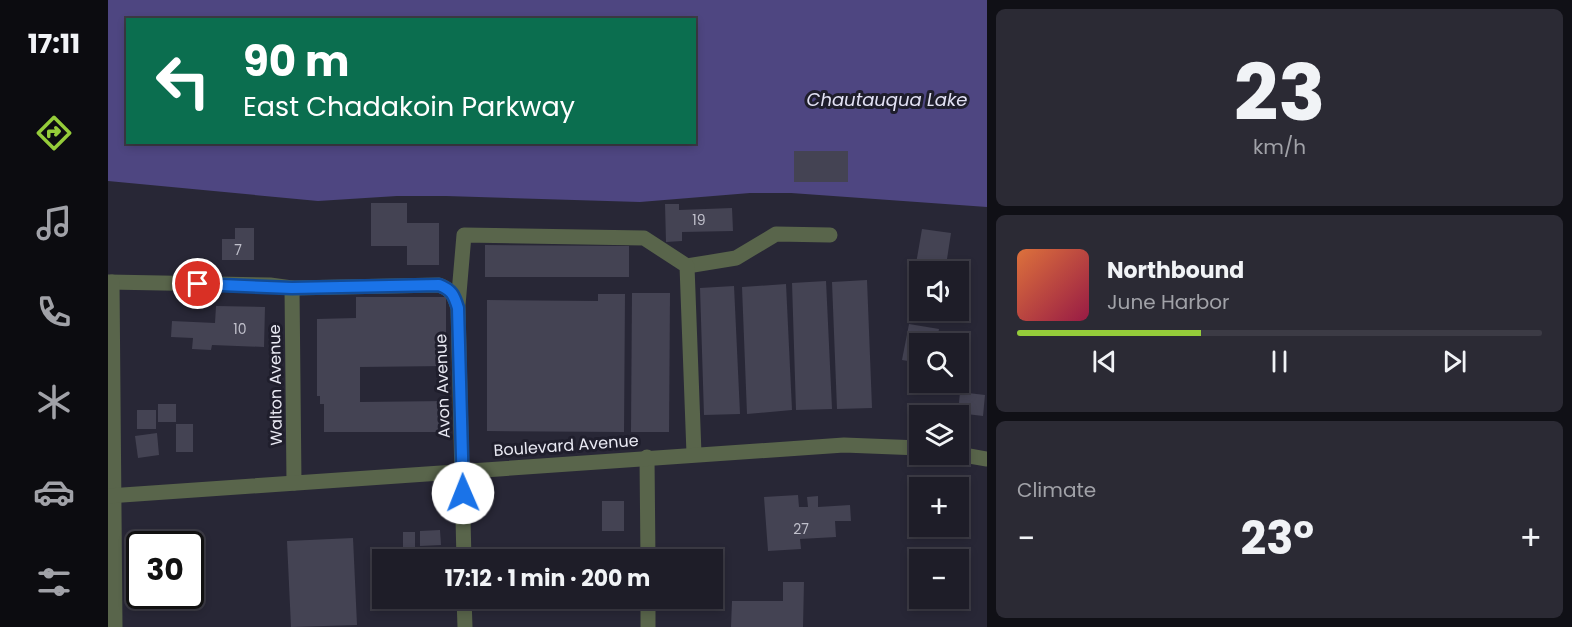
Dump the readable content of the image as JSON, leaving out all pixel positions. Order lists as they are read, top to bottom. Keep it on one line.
{"streets":{"street":["Walton Avenue","Avon Avenue","Boulevard Avenue"]},"crossings":[["Walton Avenue","Avon Avenue"],["Walton Avenue","Boulevard Avenue"],["Avon Avenue","Boulevard Avenue"]],"water":["Chautauqua Lake"],"house_numbers":["19","7","10","27"],"page":{"tabs":"17:11","tile":[["23","km/h"],"Climate"],"turn":["90 m","East Chadakoin Parkway"],"song":["Northbound","June Harbor"],"map_buttons":["+","−"],"heat":["−","23°","+"],"limit":"30","trip":"17:12 · 1 min · 200 m"}}
